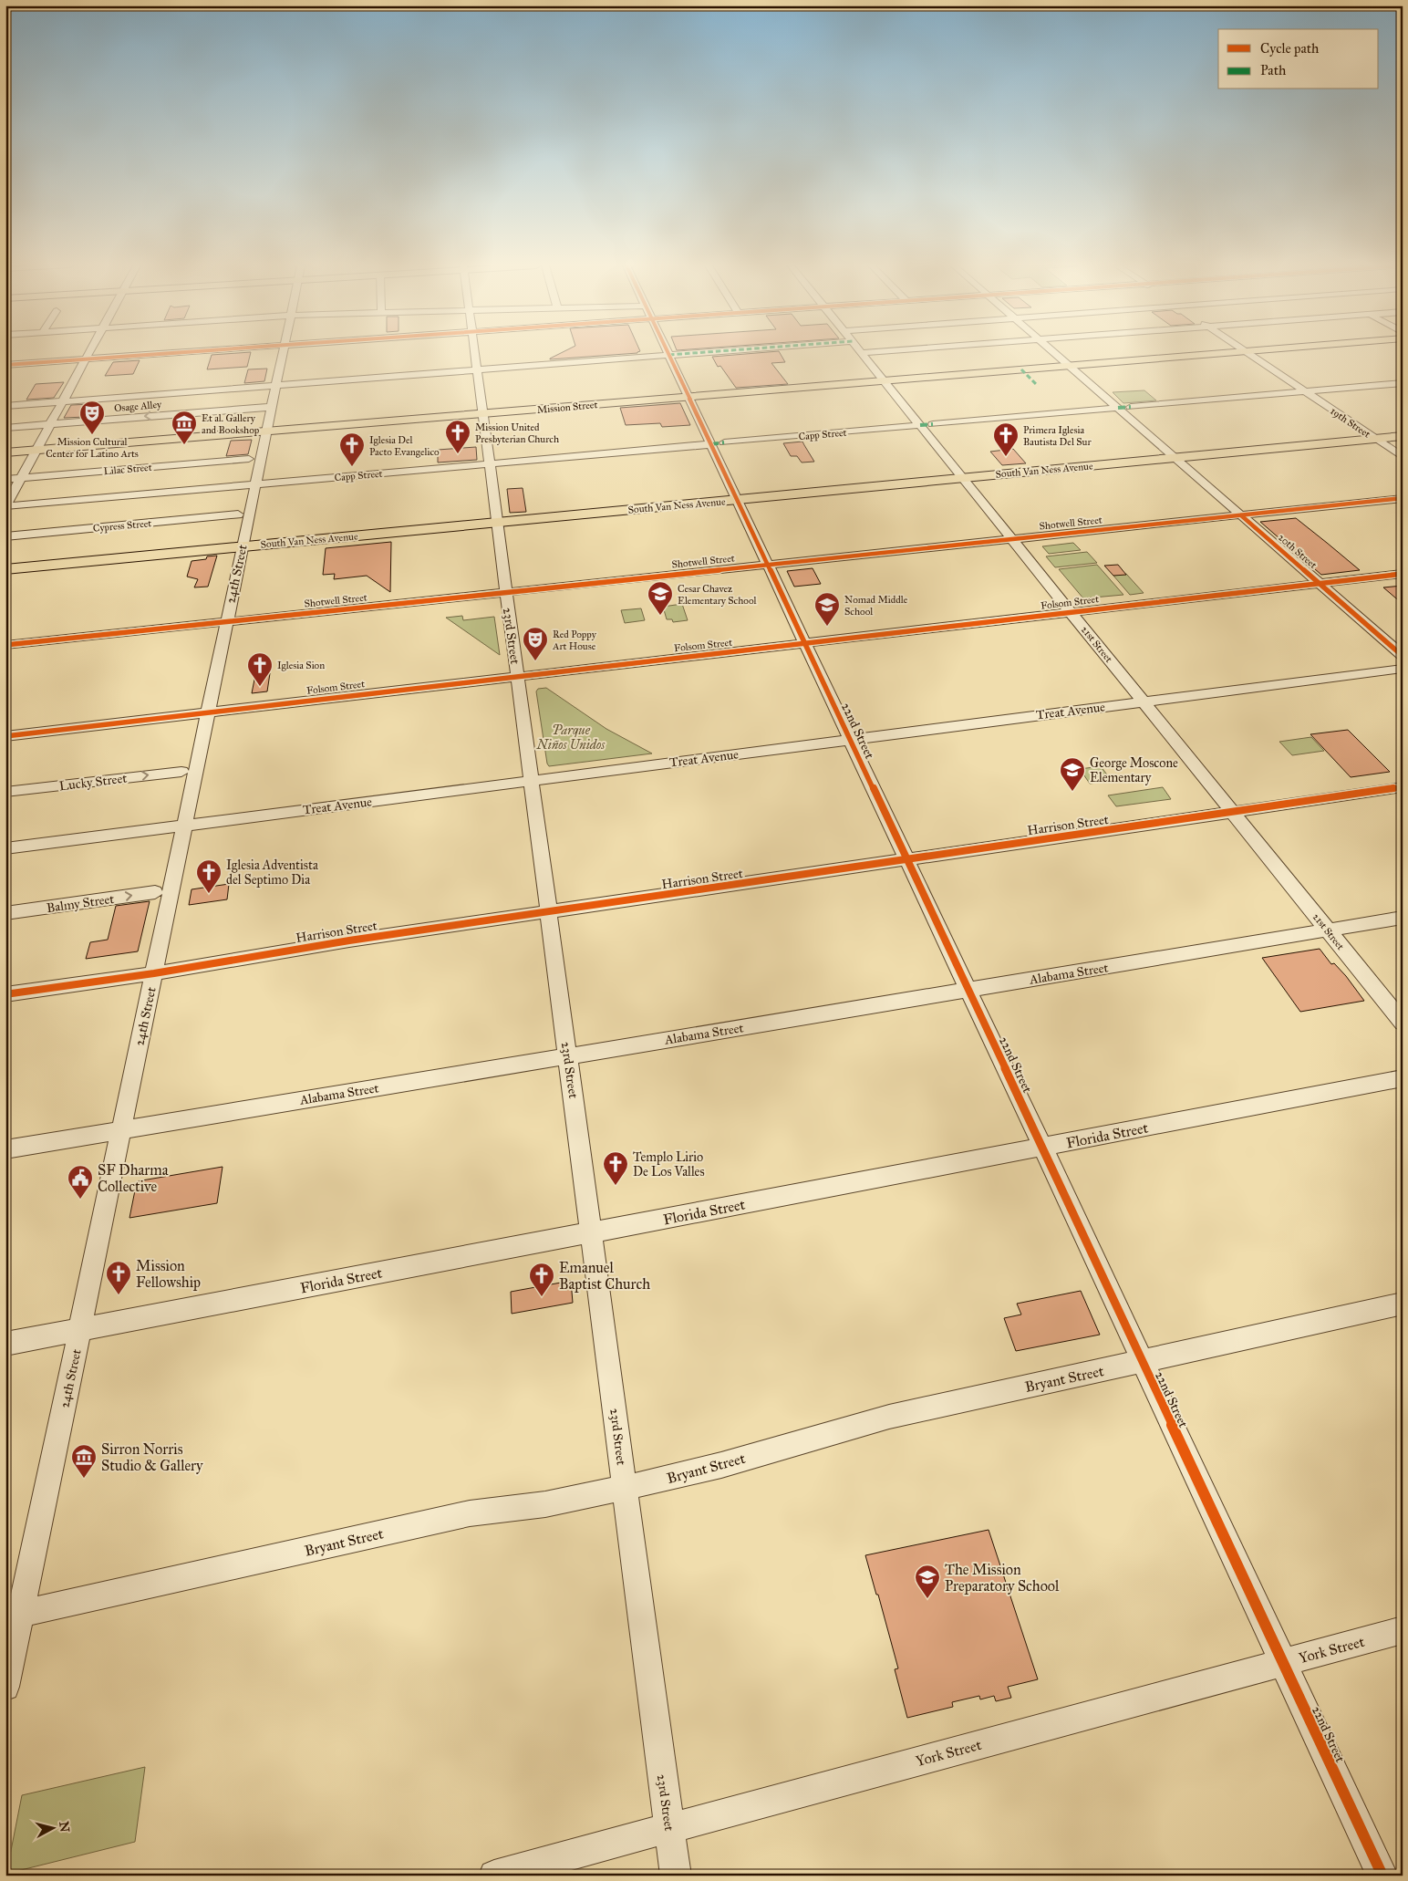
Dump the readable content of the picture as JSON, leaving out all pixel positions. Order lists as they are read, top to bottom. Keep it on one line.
{"streets":{"main road":["Mission Street","South Van Ness Avenue"],"street":["Osage Alley","19th Street","Capp Street","Lilac Street","Shotwell Street","Cypress Street","20th Street","24th Street","Folsom Street","23rd Street","21st Street","Treat Avenue","22nd Street","Lucky Street","Harrison Street","Balmy Street","Alabama Street","Florida Street","Bryant Street","York Street"]},"crossings":[["Osage Alley","24th Street"],["Mission Street","20th Street"],["Mission Street","24th Street"],["Mission Street","23rd Street"],["Mission Street","21st Street"],["Mission Street","22nd Street"],["19th Street","South Van Ness Avenue"],["Capp Street","24th Street"],["Capp Street","23rd Street"],["Capp Street","21st Street"],["Capp Street","22nd Street"],["South Van Ness Avenue","20th Street"],["South Van Ness Avenue","24th Street"],["South Van Ness Avenue","23rd Street"],["South Van Ness Avenue","21st Street"],["South Van Ness Avenue","22nd Street"],["Shotwell Street","20th Street"],["Shotwell Street","24th Street"],["Shotwell Street","23rd Street"],["Shotwell Street","21st Street"],["Shotwell Street","22nd Street"],["20th Street","Folsom Street"],["24th Street","Folsom Street"],["24th Street","Treat Avenue"],["24th Street","Harrison Street"],["24th Street","Alabama Street"],["24th Street","Florida Street"],["24th Street","Bryant Street"],["Folsom Street","23rd Street"],["Folsom Street","21st Street"],["Folsom Street","22nd Street"],["23rd Street","Treat Avenue"],["23rd Street","Harrison Street"],["23rd Street","Alabama Street"],["23rd Street","Florida Street"],["23rd Street","Bryant Street"],["23rd Street","York Street"],["21st Street","Treat Avenue"],["21st Street","Harrison Street"],["21st Street","Alabama Street"],["Treat Avenue","22nd Street"],["22nd Street","Harrison Street"],["22nd Street","Alabama Street"],["22nd Street","Florida Street"],["22nd Street","Bryant Street"],["22nd Street","York Street"]],"one_way":["Lucky Street","Balmy Street"],"parks":["Parque Niños Unidos"],"places":{"theatre":["Mission Cultural Center for Latino Arts","Red Poppy Art House"],"museum":["Et al. Gallery and Bookshop","Sirron Norris Studio & Gallery"],"church":["Mission United Presbyterian Church","Primera Iglesia Bautista Del Sur","Iglesia Del Pacto Evangelico","Iglesia Sion","Iglesia Adventista del Septimo Dia","Templo Lirio De Los Valles","Mission Fellowship","Emanuel Baptist Church"],"school or university":["Cesar Chavez Elementary School","Nomad Middle School","George Moscone Elementary","The Mission Preparatory School"],"public building":["SF Dharma Collective"]},"legend":["Cycle path","Path"],"north":"right"}
